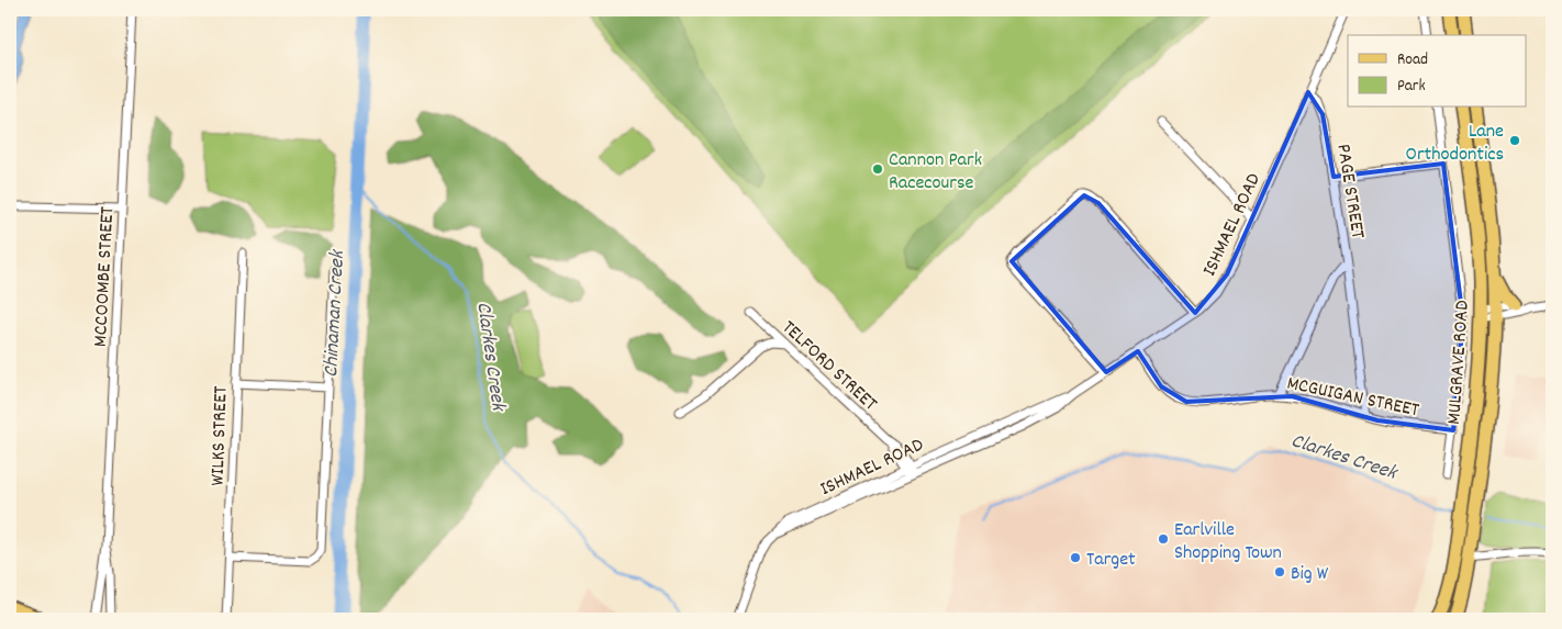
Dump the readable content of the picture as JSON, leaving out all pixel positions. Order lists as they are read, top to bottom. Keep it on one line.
{"streets":{"main road":["MULGRAVE ROAD"],"street":["PAGE STREET","ISHMAEL ROAD","MCCOOMBE STREET","TELFORD STREET","MCGUIGAN STREET","WILKS STREET"]},"crossings":[["PAGE STREET","ISHMAEL ROAD"],["PAGE STREET","MCGUIGAN STREET"],["ISHMAEL ROAD","TELFORD STREET"],["ISHMAEL ROAD","MCGUIGAN STREET"],["MULGRAVE ROAD","MCGUIGAN STREET"]],"water":["Chinaman Creek","Clarkes Creek"],"places":["Lane Orthodontics","Cannon Park Racecourse","Earlville Shopping Town","Target","Big W"],"legend":["Road","Park"]}
